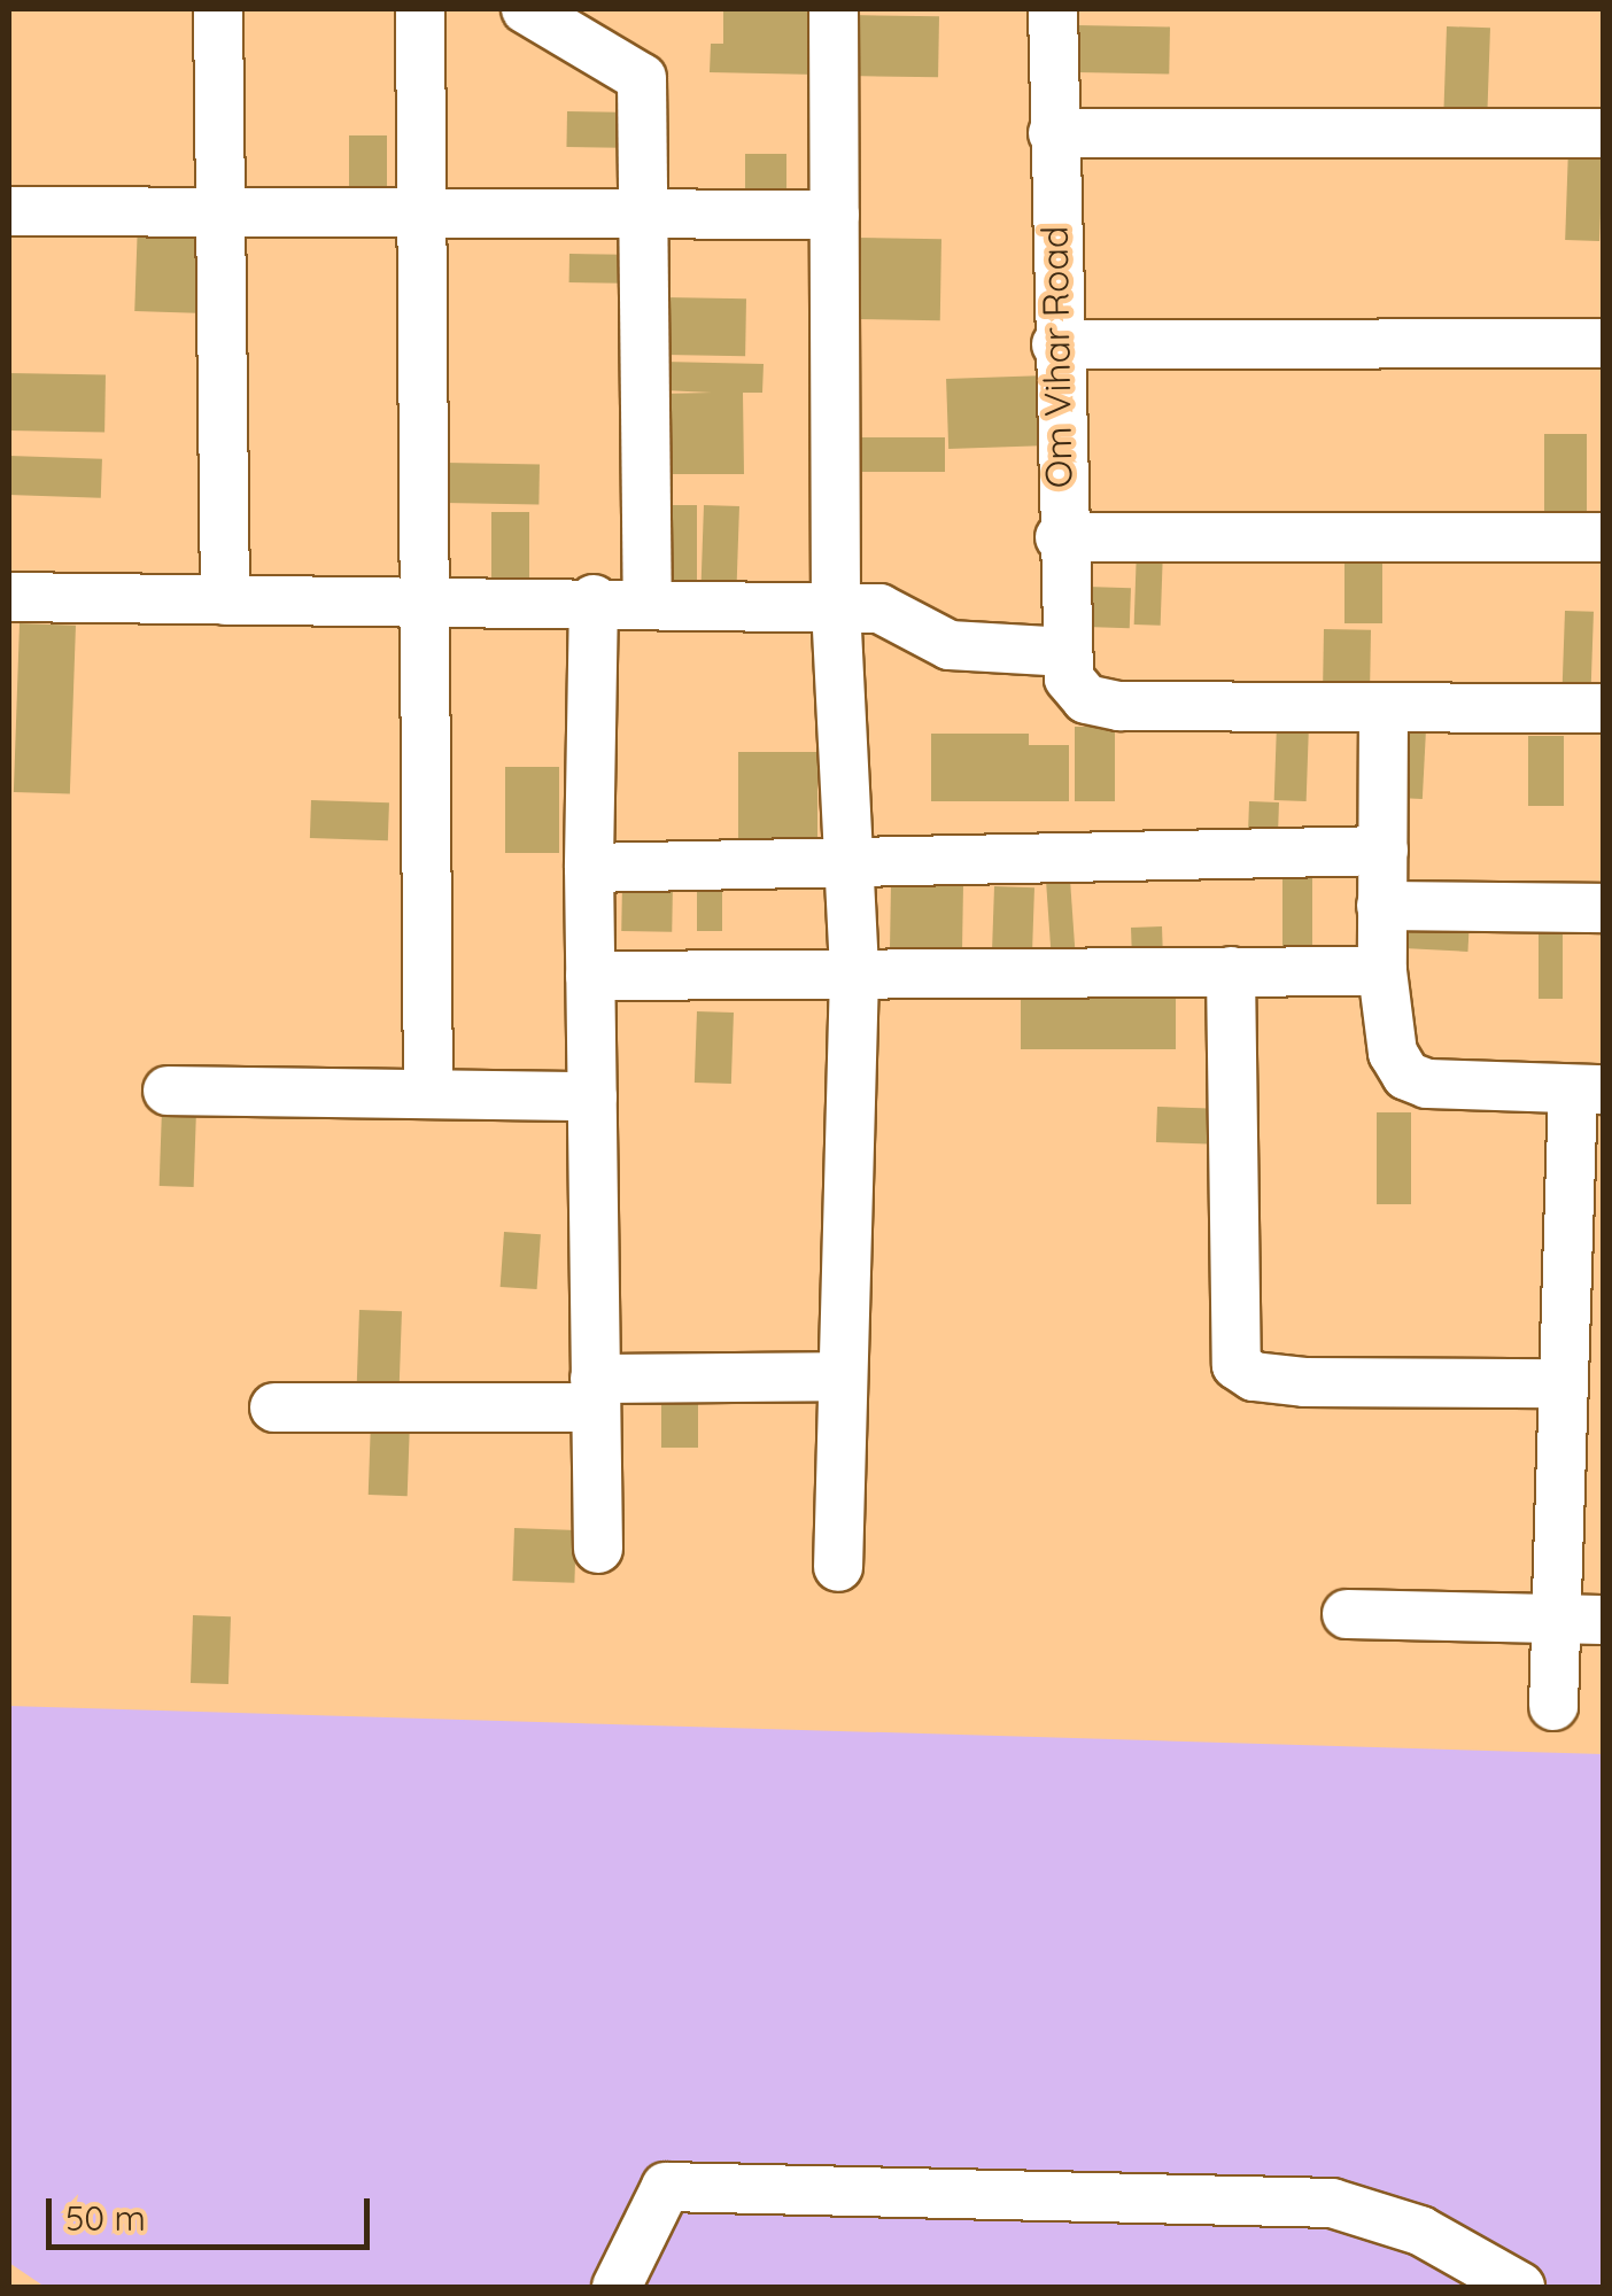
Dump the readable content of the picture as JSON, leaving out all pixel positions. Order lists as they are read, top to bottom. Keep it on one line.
{"streets":{"street":["Om Vihar Road"]},"scale_bar":"50 m"}
